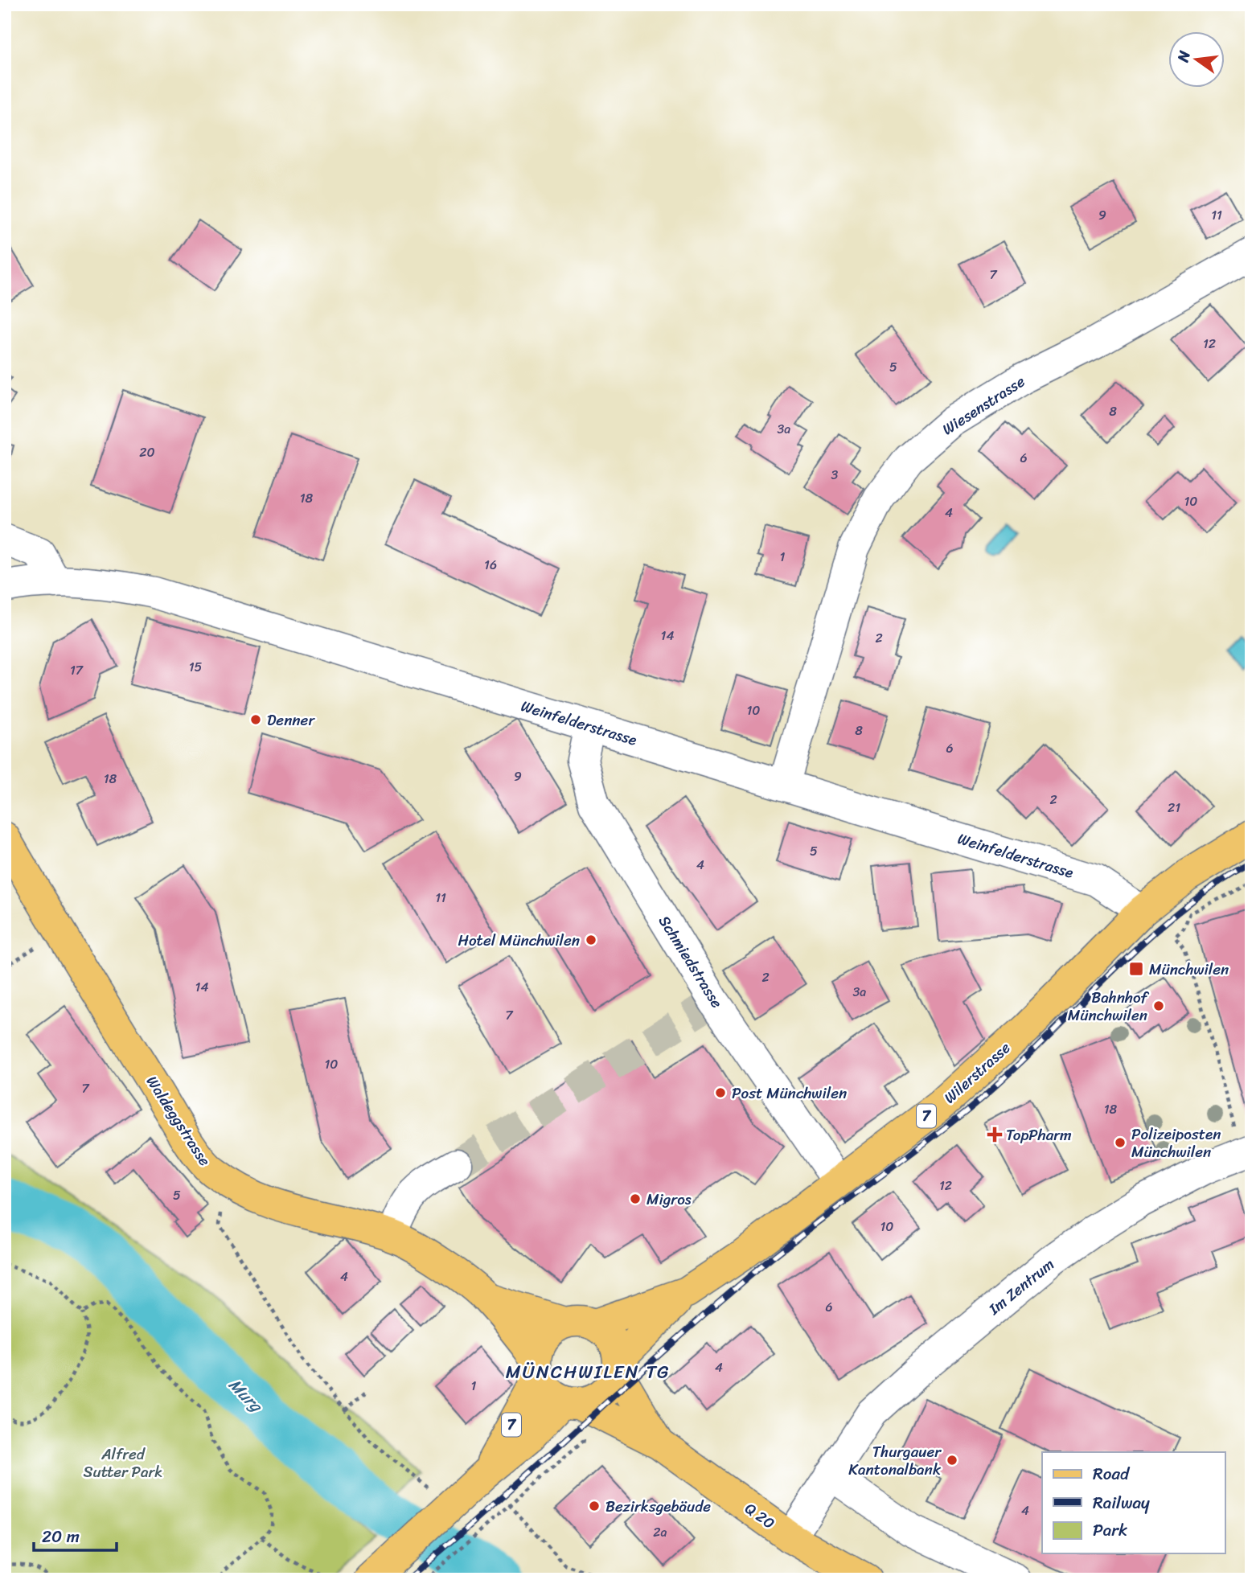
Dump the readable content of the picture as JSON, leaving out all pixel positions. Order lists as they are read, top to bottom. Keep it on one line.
{"streets":{"main road":["Wilerstrasse","7","Waldeggstrasse","Q 20"],"street":["Wiesenstrasse","Weinfelderstrasse","Schmiedstrasse","Im Zentrum"]},"crossings":[["Wiesenstrasse","Weinfelderstrasse"],["Weinfelderstrasse","Schmiedstrasse"],["Weinfelderstrasse","Wilerstrasse"],["Schmiedstrasse","Wilerstrasse"],["Wilerstrasse","7"],["Wilerstrasse","Waldeggstrasse"],["Wilerstrasse","Q 20"],["7","Waldeggstrasse"],["7","Q 20"],["Waldeggstrasse","Q 20"],["Im Zentrum","Q 20"]],"districts":["MÜNCHWILEN TG"],"water":["Murg"],"parks":["Alfred Sutter Park"],"places":{"other":["Denner","Hotel Münchwilen","Bahnhof Münchwilen","Post Münchwilen","Polizeiposten Münchwilen","Migros","Thurgauer Kantonalbank","Bezirksgebäude"],"transit":["Münchwilen"],"health":["TopPharm"]},"house_numbers":["9","11","7","12","5","8","3a","20","6","3","18","10","4","1","16","14","2","15","17","10","8","6","9","18","2","21","5","4","11","2","14","3a","7","10","7","18","12","5","10","4","6","4","1","4","2a"],"legend":["Road","Railway","Park"],"scale_bar":"20 m","north":"left"}
